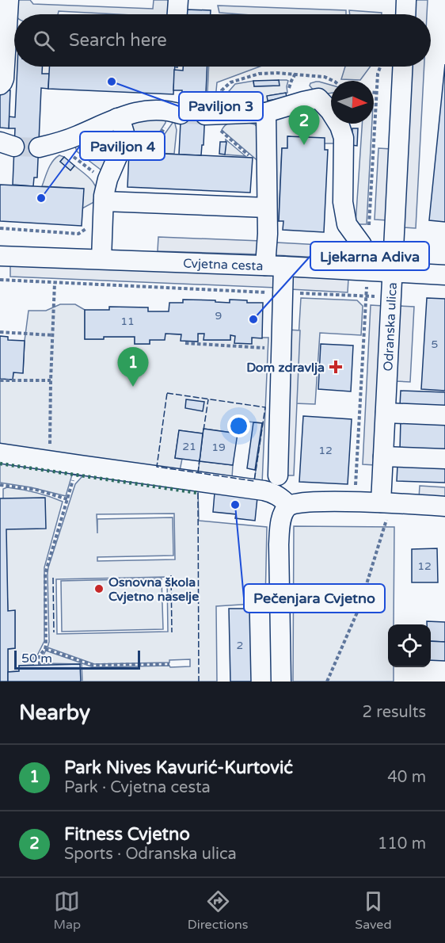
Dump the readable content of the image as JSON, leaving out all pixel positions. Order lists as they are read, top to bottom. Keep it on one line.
{"streets":{"street":["Cvjetna cesta","Odranska ulica"]},"crossings":[["Cvjetna cesta","Odranska ulica"]],"places":{"other":["Paviljon 3","Paviljon 4","Ljekarna Adiva","Pečenjara Cvjetno","Osnovna škola Cvjetno naselje"],"health":["Dom zdravlja"]},"house_numbers":["9","11","5","21","19","12","12","2"],"scale_bar":"50 m","north":"right","page":{"search":"Search here","pins":["2","1"],"scale":"50 m","heading":["Nearby","2 results"],"list":[{"mark":"1","name":"Park Nives Kavurić-Kurtović","note":"Park · Cvjetna cesta","value":"40 m"},{"mark":"2","name":"Fitness Cvjetno","note":"Sports · Odranska ulica","value":"110 m"}],"nav":["Map","Directions","Saved"]}}
